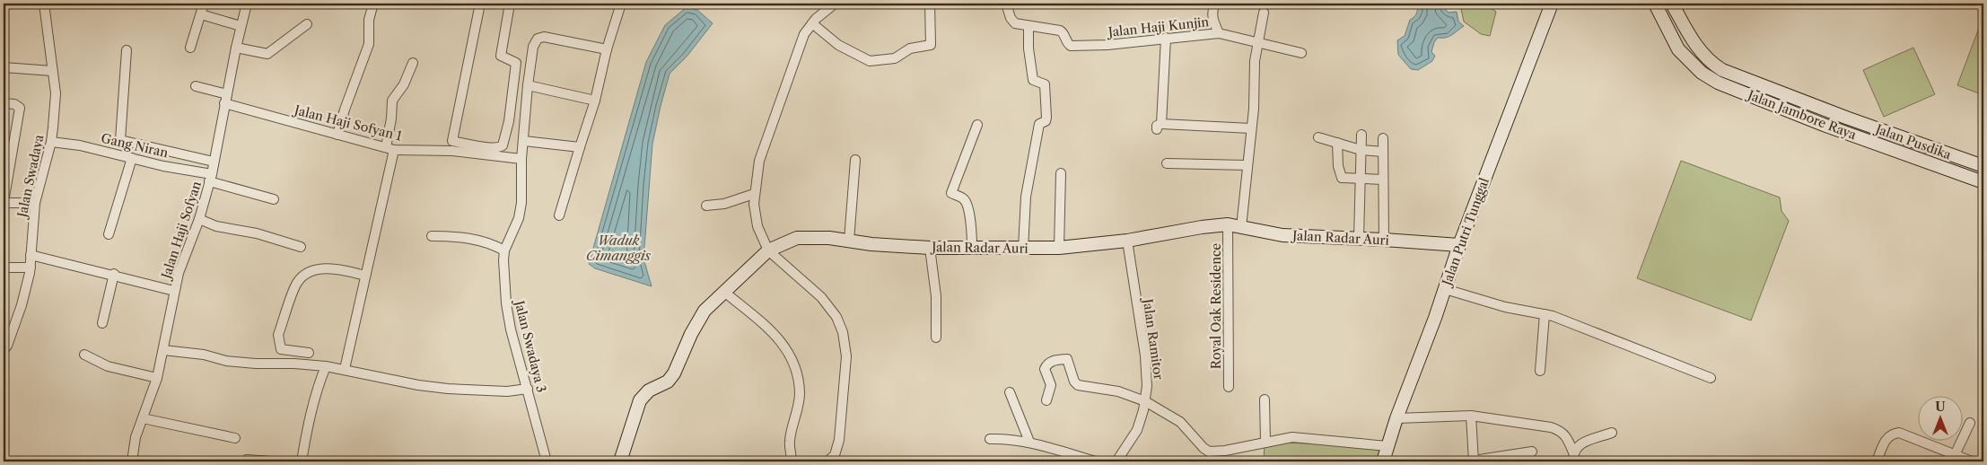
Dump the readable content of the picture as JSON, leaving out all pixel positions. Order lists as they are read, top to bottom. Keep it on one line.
{"streets":{"street":["Jalan Haji Kunjin","Jalan Jambore Raya","Jalan Haji Sofyan 1","Jalan Pusdika","Gang Niran","Jalan Swadaya","Jalan Haji Sofyan","Jalan Putri Tunggal","Jalan Radar Auri","Royal Oak Residence","Jalan Ramitor","Jalan Swadaya 3"]},"crossings":[["Jalan Haji Sofyan 1","Jalan Haji Sofyan"],["Jalan Haji Sofyan 1","Jalan Swadaya 3"],["Gang Niran","Jalan Swadaya"],["Gang Niran","Jalan Haji Sofyan"],["Jalan Putri Tunggal","Jalan Radar Auri"],["Jalan Radar Auri","Royal Oak Residence"],["Jalan Radar Auri","Jalan Ramitor"]],"water":["Waduk Cimanggis"],"north":"top"}
